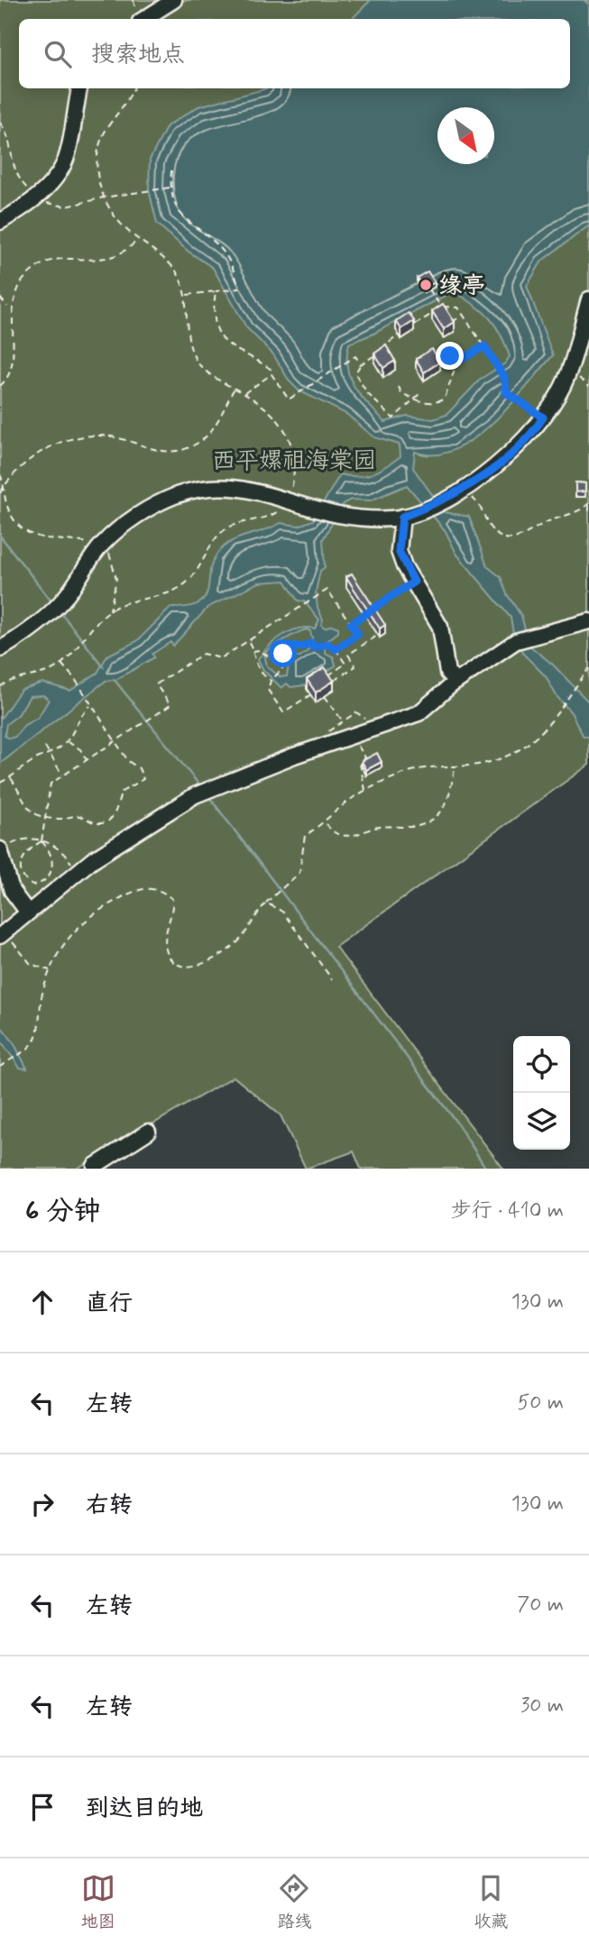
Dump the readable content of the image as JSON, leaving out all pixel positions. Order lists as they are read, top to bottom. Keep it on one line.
{"parks":["西平嫘祖海棠园"],"places":["缘亭"],"north":"bottom right","page":{"search":"搜索地点","heading":["6 分钟","步行 · 410 m"],"list":[["直行","130 m"],["左转","50 m"],["右转","130 m"],["左转","70 m"],["左转","30 m"],"到达目的地"],"nav":["地图","路线","收藏"]}}
